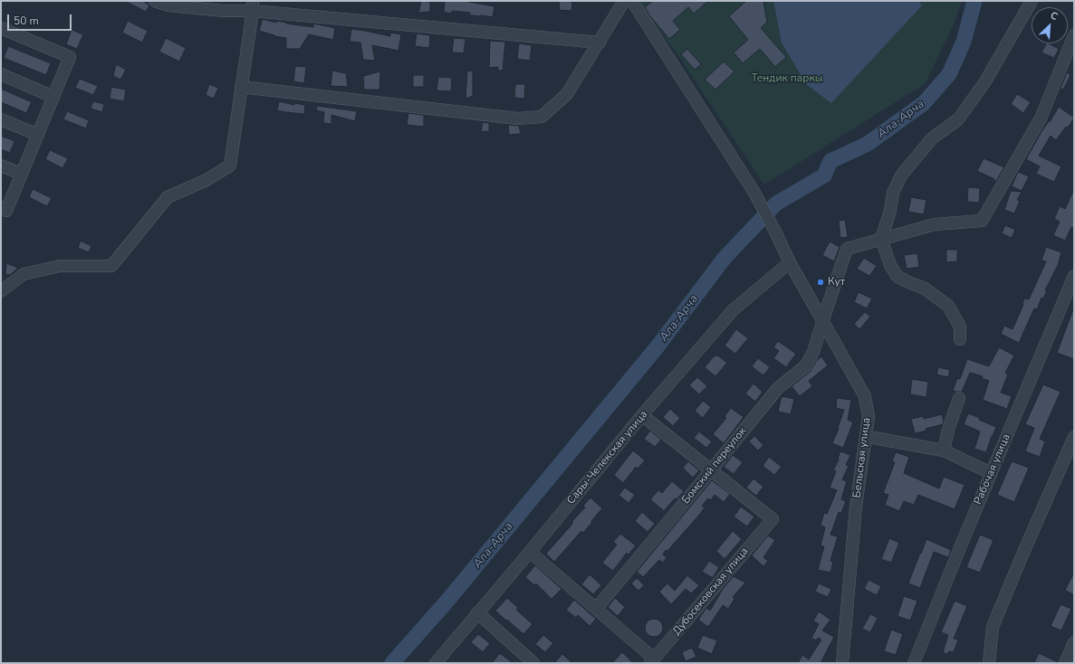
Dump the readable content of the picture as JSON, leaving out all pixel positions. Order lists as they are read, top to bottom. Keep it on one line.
{"streets":{"street":["Сары-Челекская улица","Бельская улица","Бомский переулок","Рабочая улица","Дубосековская улица"]},"crossings":[["Сары-Челекская улица","Бельская улица"],["Бельская улица","Бомский переулок"],["Бомский переулок","Дубосековская улица"]],"water":["Ала-Арча"],"parks":["Тендик паркы"],"places":["Кут"],"scale_bar":"50 m","north":"top right"}
